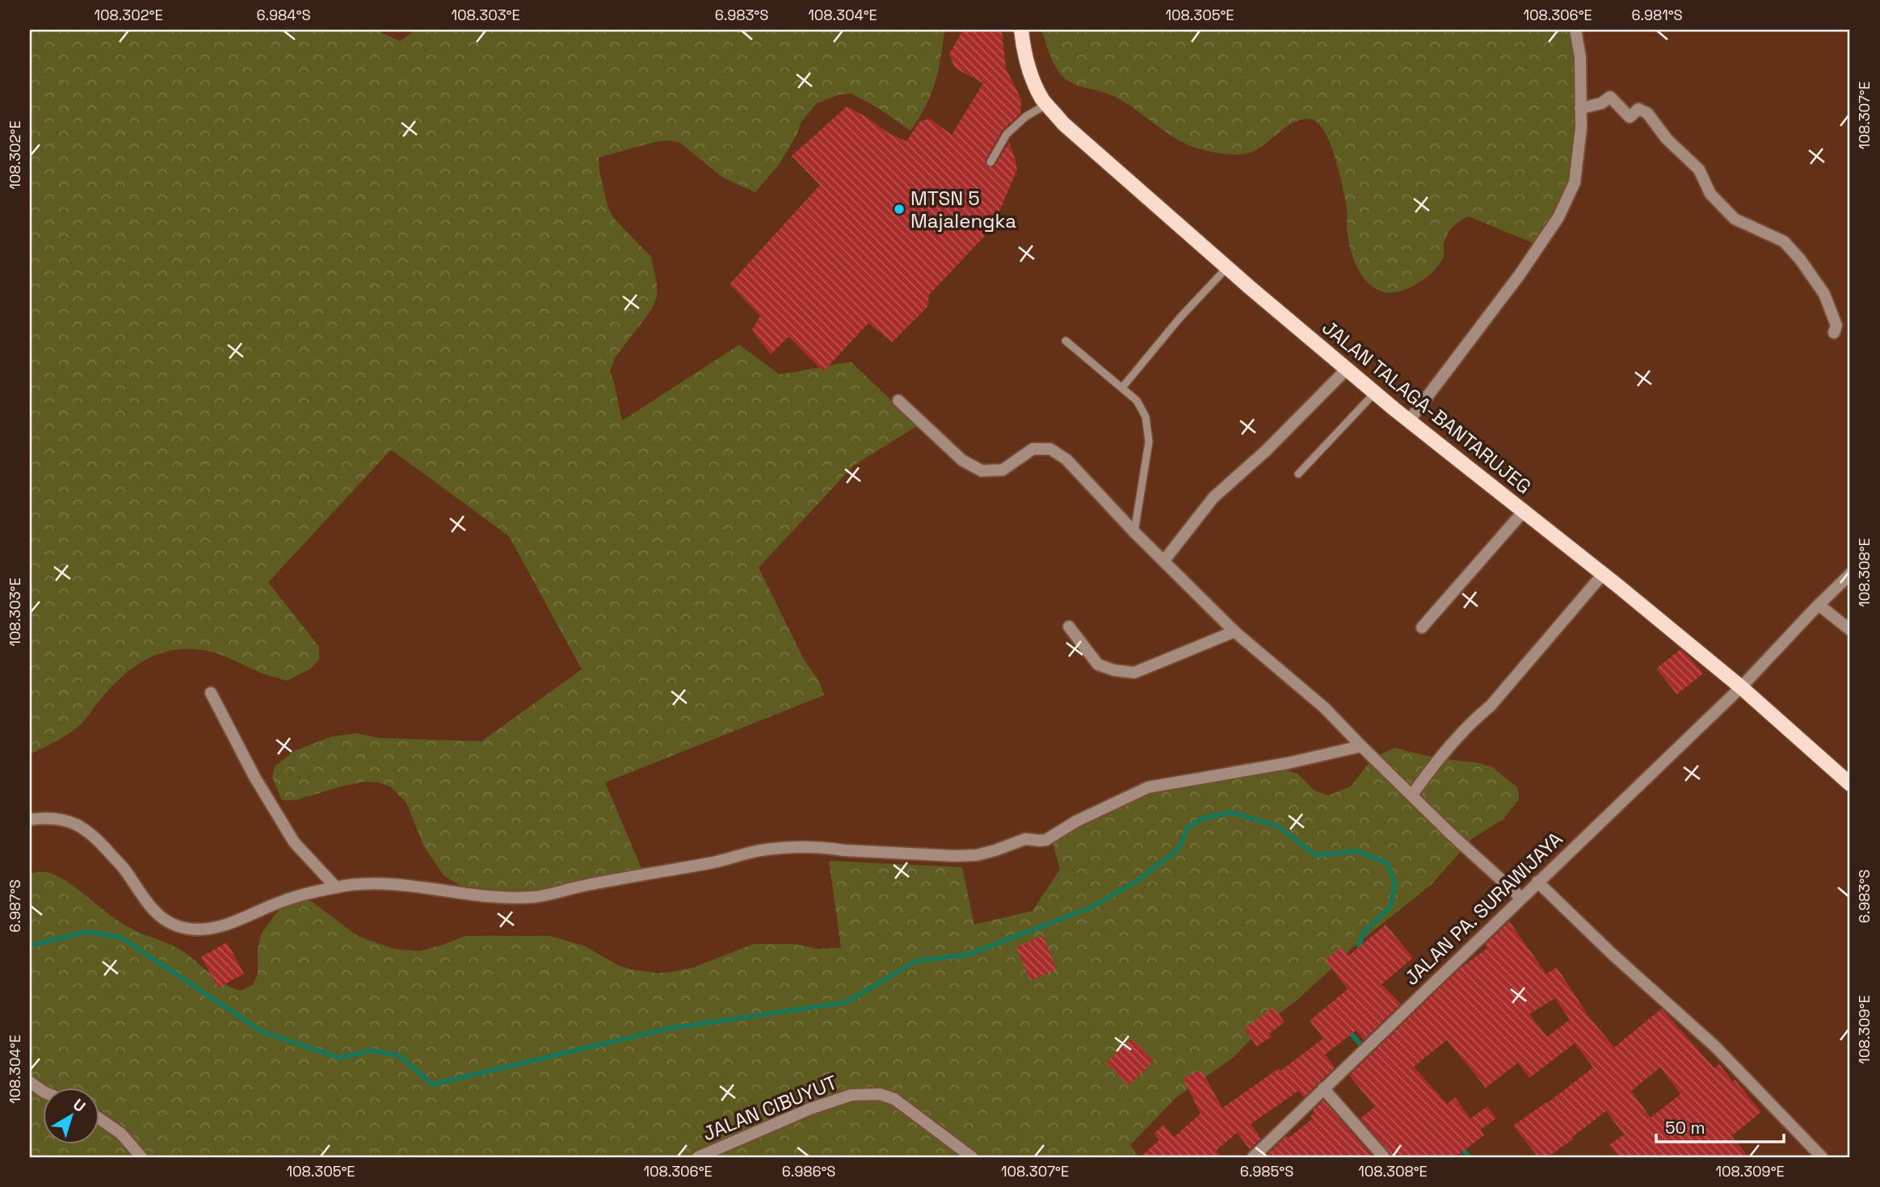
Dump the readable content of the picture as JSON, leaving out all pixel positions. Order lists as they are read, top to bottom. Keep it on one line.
{"streets":{"main road":["JALAN TALAGA-BANTARUJEG"],"street":["JALAN PA. SURAWIJAYA","JALAN CIBUYUT"]},"crossings":[["JALAN TALAGA-BANTARUJEG","JALAN PA. SURAWIJAYA"]],"places":["MTSN 5 Majalengka"],"scale_bar":"50 m","north":"top right","coordinates":["108.302°E","6.984°S","108.303°E","6.983°S","108.304°E","108.305°E","108.306°E","6.981°S","108.307°E","108.308°E","6.987°S","108.309°E","6.986°S","6.985°S"]}
